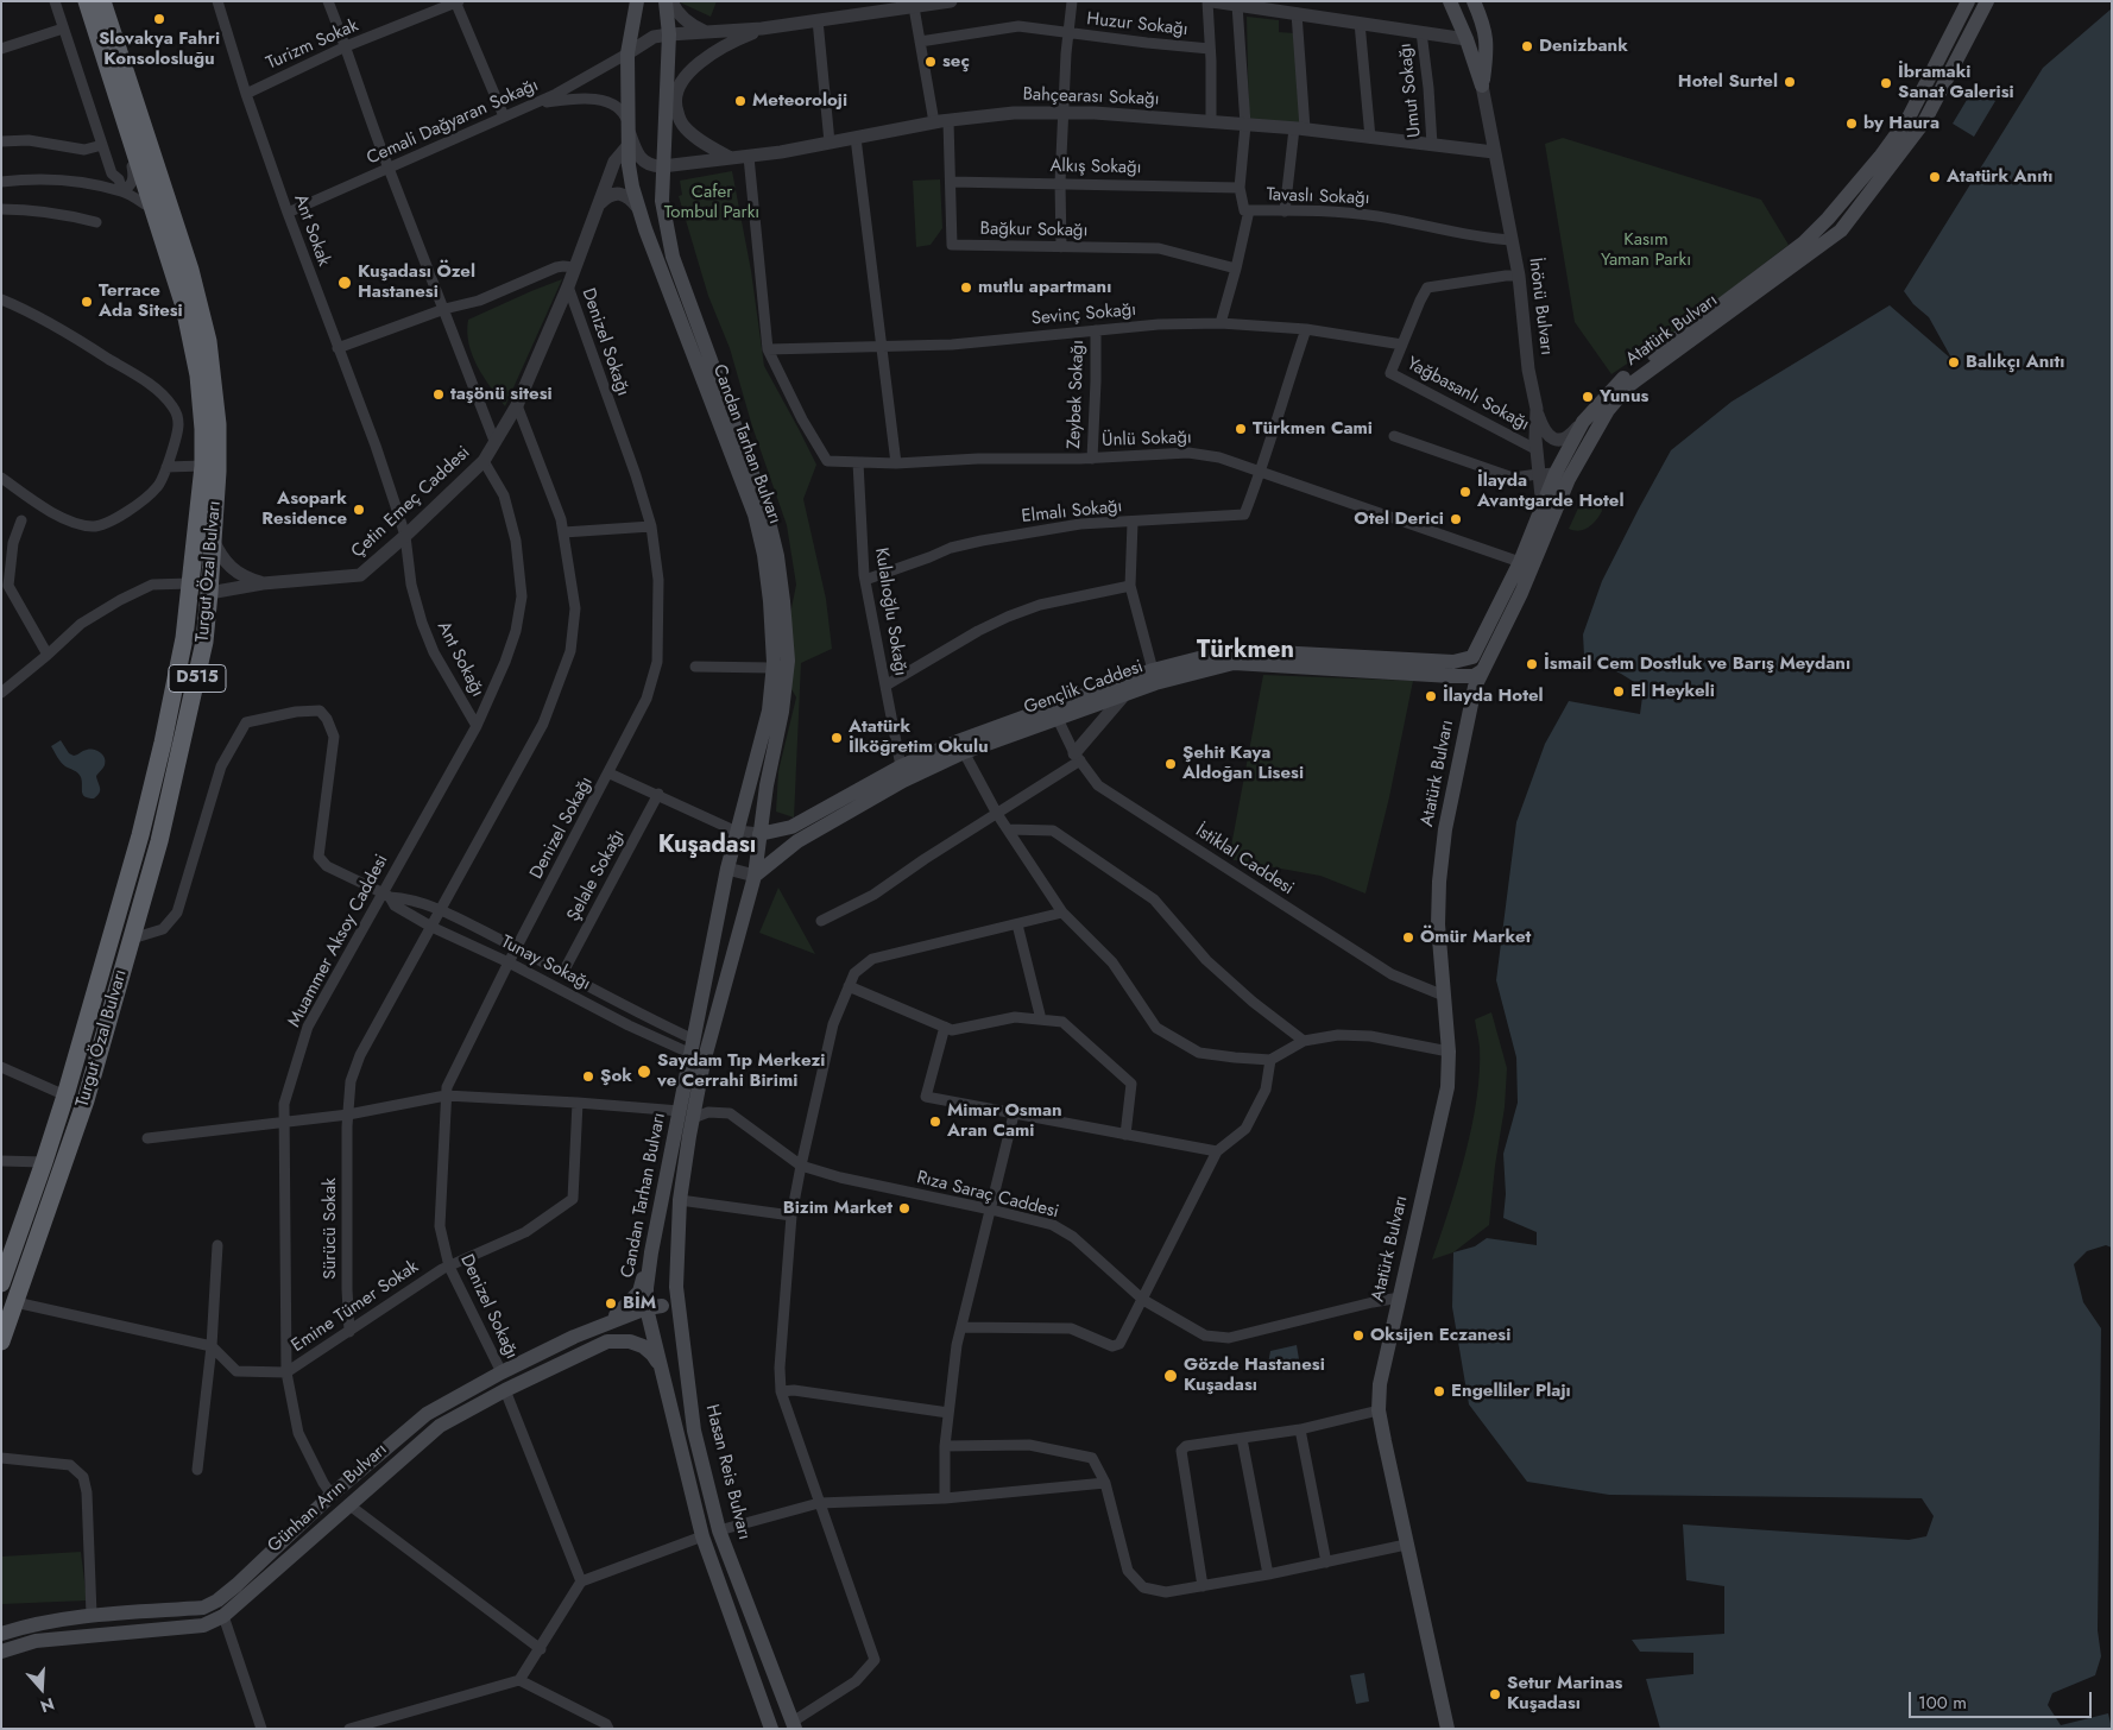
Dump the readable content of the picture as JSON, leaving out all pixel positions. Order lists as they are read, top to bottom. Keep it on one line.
{"streets":{"highway":["Turgut Özal Bulvarı","D515"],"main road":["İnönü Bulvarı","Atatürk Bulvarı","Candan Tarhan Bulvarı","Gençlik Caddesi","Hasan Reis Bulvarı","Günhan Arın Bulvarı"],"street":["Huzur Sokağı","Turizm Sokak","Umut Sokağı","Bahçearası Sokağı","Cemali Dağyaran Sokağı","Alkış Sokağı","Tavaslı Sokağı","Ant Sokak","Bağkur Sokağı","Sevinç Sokağı","Denizel Sokağı","Zeybek Sokağı","Yağbasanlı Sokağı","Ünlü Sokağı","Çetin Emeç Caddesi","Elmalı Sokağı","Kulalıoğlu Sokağı","Ant Sokağı","İstiklal Caddesi","Şelale Sokağı","Muammer Aksoy Caddesi","Tunay Sokağı","Rıza Saraç Caddesi","Sürücü Sokak","Emine Tümer Sokak"]},"crossings":[["Turizm Sokak","Ant Sokak"],["Umut Sokağı","Bahçearası Sokağı"],["Bahçearası Sokağı","Tavaslı Sokağı"],["Bahçearası Sokağı","Bağkur Sokağı"],["Bahçearası Sokağı","İnönü Bulvarı"],["Bahçearası Sokağı","Candan Tarhan Bulvarı"],["Cemali Dağyaran Sokağı","Ant Sokak"],["Cemali Dağyaran Sokağı","Candan Tarhan Bulvarı"],["Alkış Sokağı","Tavaslı Sokağı"],["Alkış Sokağı","Bağkur Sokağı"],["Tavaslı Sokağı","İnönü Bulvarı"],["Ant Sokak","Çetin Emeç Caddesi"],["Ant Sokak","Ant Sokağı"],["İnönü Bulvarı","Atatürk Bulvarı"],["İnönü Bulvarı","Yağbasanlı Sokağı"],["Sevinç Sokağı","Zeybek Sokağı"],["Sevinç Sokağı","Yağbasanlı Sokağı"],["Sevinç Sokağı","Ünlü Sokağı"],["Atatürk Bulvarı","Ünlü Sokağı"],["Atatürk Bulvarı","Gençlik Caddesi"],["Atatürk Bulvarı","İstiklal Caddesi"],["Atatürk Bulvarı","Rıza Saraç Caddesi"],["Denizel Sokağı","Çetin Emeç Caddesi"],["Denizel Sokağı","Tunay Sokağı"],["Denizel Sokağı","Rıza Saraç Caddesi"],["Denizel Sokağı","Emine Tümer Sokak"],["Denizel Sokağı","Günhan Arın Bulvarı"],["Zeybek Sokağı","Ünlü Sokağı"],["Ünlü Sokağı","Elmalı Sokağı"],["Ünlü Sokağı","Kulalıoğlu Sokağı"],["Candan Tarhan Bulvarı","Çetin Emeç Caddesi"],["Candan Tarhan Bulvarı","Gençlik Caddesi"],["Candan Tarhan Bulvarı","Tunay Sokağı"],["Candan Tarhan Bulvarı","Rıza Saraç Caddesi"],["Candan Tarhan Bulvarı","Hasan Reis Bulvarı"],["Candan Tarhan Bulvarı","Günhan Arın Bulvarı"],["Çetin Emeç Caddesi","Turgut Özal Bulvarı"],["Çetin Emeç Caddesi","Ant Sokağı"],["Çetin Emeç Caddesi","Muammer Aksoy Caddesi"],["Çetin Emeç Caddesi","Sürücü Sokak"],["Elmalı Sokağı","Kulalıoğlu Sokağı"],["Kulalıoğlu Sokağı","Gençlik Caddesi"],["Ant Sokağı","Muammer Aksoy Caddesi"],["Gençlik Caddesi","İstiklal Caddesi"],["Şelale Sokağı","Tunay Sokağı"],["Muammer Aksoy Caddesi","Tunay Sokağı"],["Muammer Aksoy Caddesi","Rıza Saraç Caddesi"],["Muammer Aksoy Caddesi","Emine Tümer Sokak"],["Muammer Aksoy Caddesi","Günhan Arın Bulvarı"],["Tunay Sokağı","Sürücü Sokak"],["Rıza Saraç Caddesi","Sürücü Sokak"],["Rıza Saraç Caddesi","Emine Tümer Sokak"],["Sürücü Sokak","Emine Tümer Sokak"]],"districts":["Türkmen","Kuşadası"],"parks":["Cafer Tombul Parkı","Kasım Yaman Parkı"],"places":["Slovakya Fahri Konsolosluğu","Denizbank","seç","Hotel Surtel","İbramaki Sanat Galerisi","Meteoroloji","by Haura","Atatürk Anıtı","Kuşadası Özel Hastanesi","mutlu apartmanı","Terrace Ada Sitesi","Balıkçı Anıtı","taşönü sitesi","Yunus","Türkmen Cami","İlayda Avantgarde Hotel","Asopark Residence","Otel Derici","İsmail Cem Dostluk ve Barış Meydanı","El Heykeli","İlayda Hotel","Atatürk İlköğretim Okulu","Şehit Kaya Aldoğan Lisesi","Ömür Market","Saydam Tıp Merkezi ve Cerrahi Birimi","Şok","Mimar Osman Aran Cami","Bizim Market","BİM","Oksijen Eczanesi","Gözde Hastanesi Kuşadası","Engelliler Plajı","Setur Marinas Kuşadası"],"scale_bar":"100 m","north":"bottom"}
